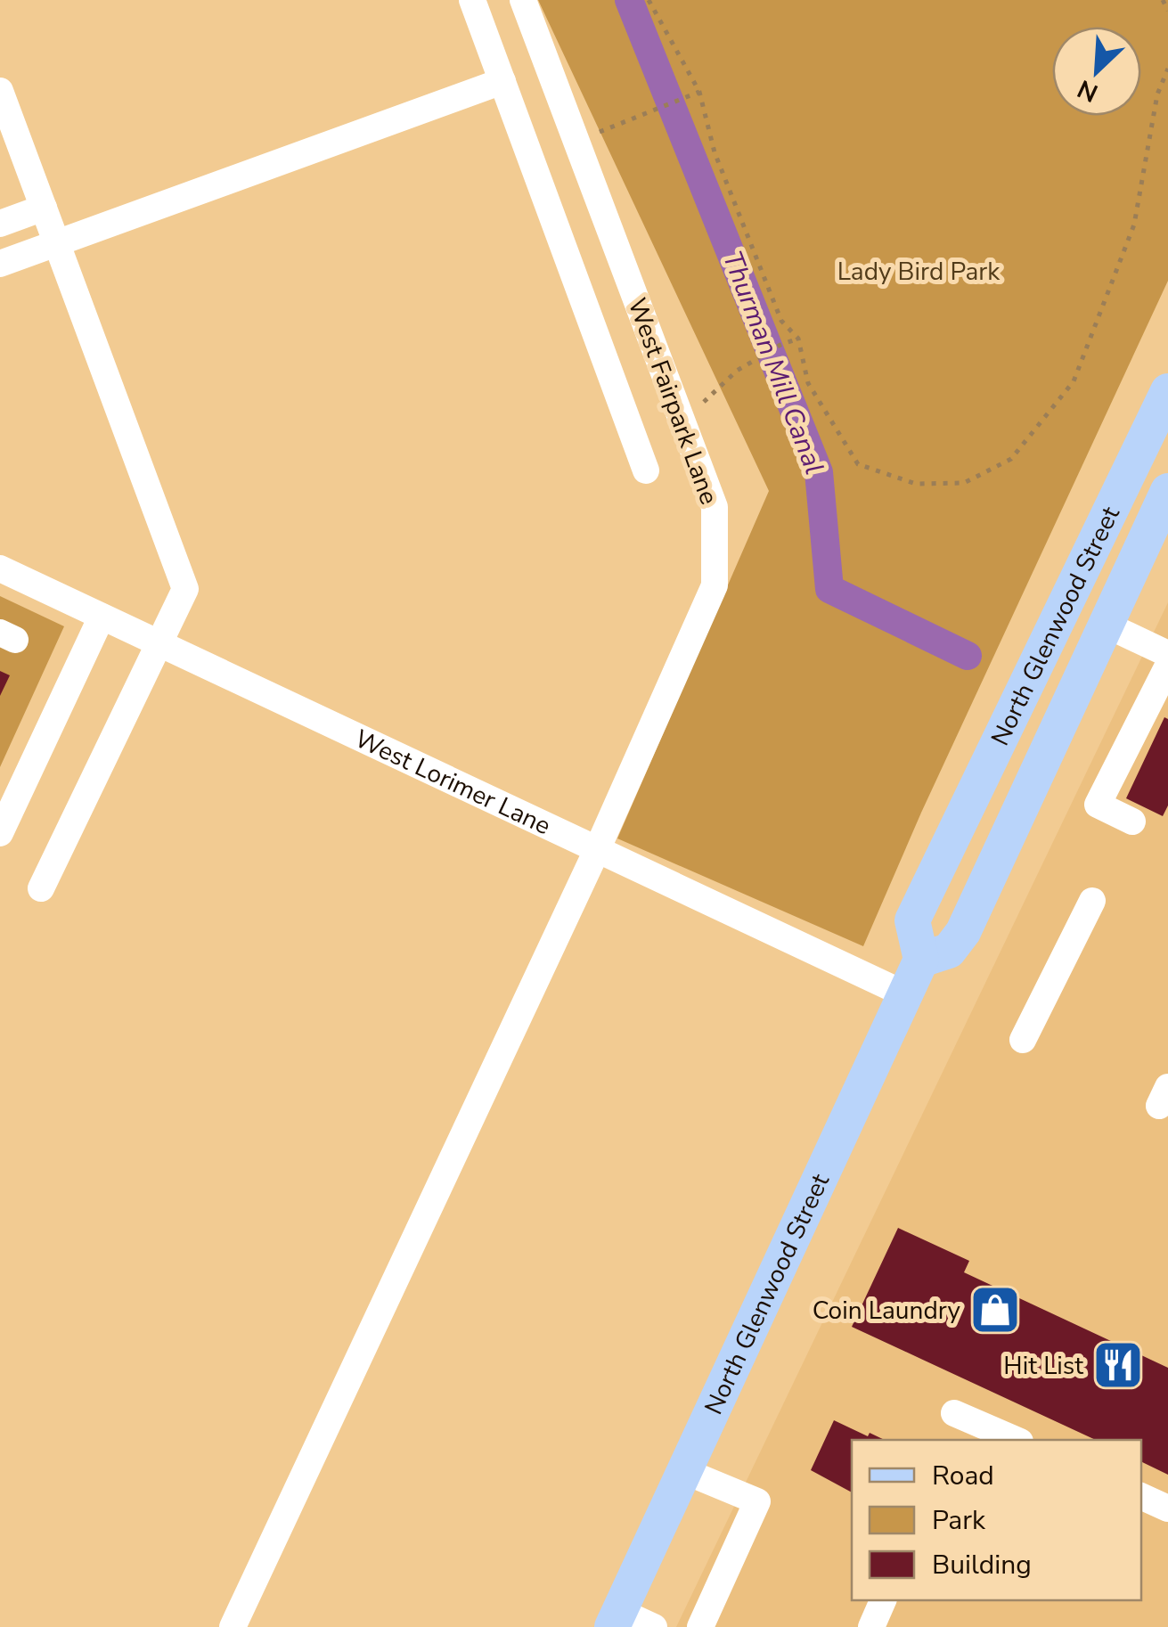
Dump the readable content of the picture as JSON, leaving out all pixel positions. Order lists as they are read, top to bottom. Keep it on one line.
{"streets":{"main road":["North Glenwood Street"],"street":["West Fairpark Lane","West Lorimer Lane"]},"crossings":[["West Fairpark Lane","West Lorimer Lane"],["North Glenwood Street","West Lorimer Lane"]],"water":["Thurman Mill Canal"],"parks":["Lady Bird Park"],"places":{"shop":["Coin Laundry"],"restaurant":["Hit List"]},"legend":["Road","Park","Building"],"north":"bottom left"}
